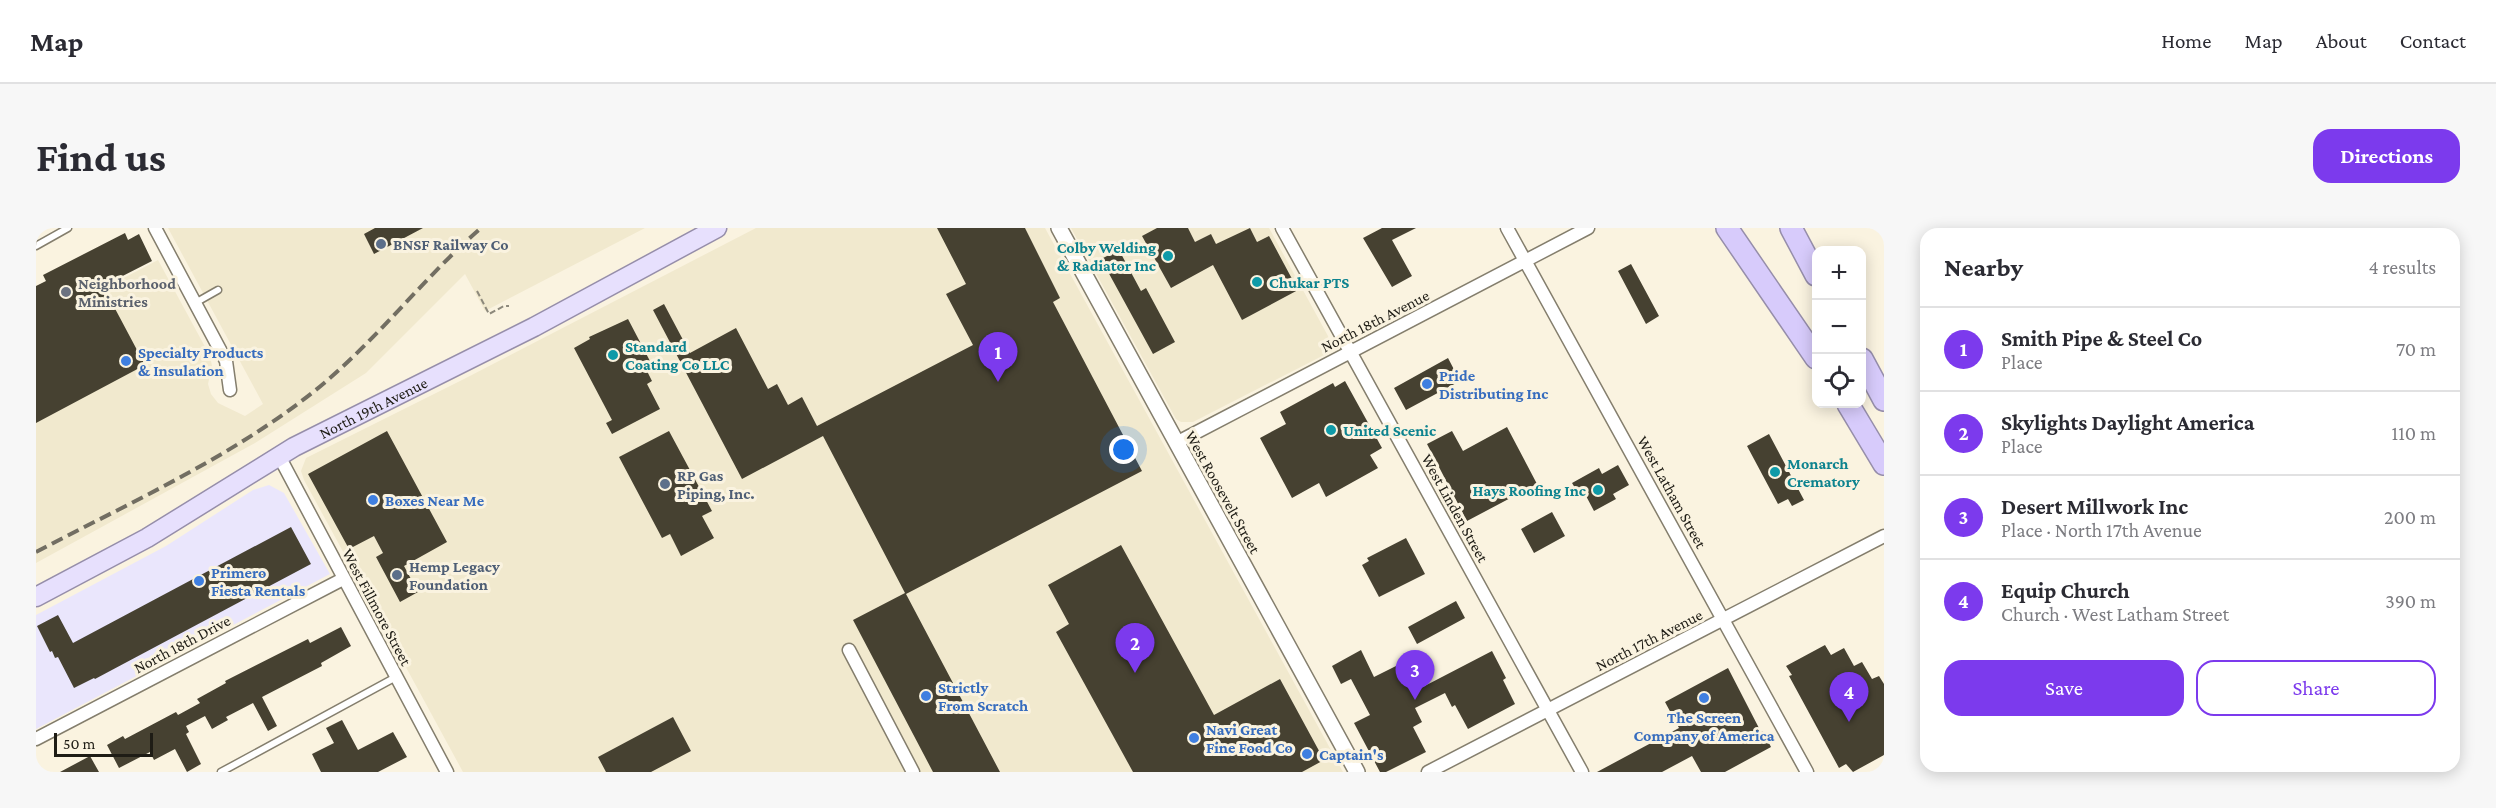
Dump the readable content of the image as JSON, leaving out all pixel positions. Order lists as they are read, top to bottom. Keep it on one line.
{"streets":{"main road":["North 19th Avenue"],"street":["North 18th Avenue","West Roosevelt Street","West Latham Street","West Linden Street","West Fillmore Street","North 17th Avenue","North 18th Drive"]},"crossings":[["North 18th Avenue","West Roosevelt Street"],["North 18th Avenue","West Latham Street"],["North 18th Avenue","West Linden Street"],["North 19th Avenue","West Fillmore Street"],["West Latham Street","North 17th Avenue"],["West Linden Street","North 17th Avenue"],["West Fillmore Street","North 18th Drive"]],"places":["BNSF Railway Co","Colby Welding & Radiator Inc","Chukar PTS","Neighborhood Ministries","Standard Coating Co LLC","Specialty Products & Insulation","Pride Distributing Inc","United Scenic","Monarch Crematory","RP Gas Piping, Inc.","Hays Roofing Inc","Boxes Near Me","Hemp Legacy Foundation","Primero Fiesta Rentals","Strictly From Scratch","The Screen Company of America","Navi Great Fine Food Co","Captain's"],"scale_bar":"50 m","page":{"header":"Map","nav":["Home","Map","About","Contact"],"buttons":["Directions",["Save","Share"]],"title":"Find us","heading":["Nearby","4 results"],"map_buttons":["+","−"],"list":[{"mark":"1","name":"Smith Pipe & Steel Co","note":"Place","value":"70 m"},{"mark":"2","name":"Skylights Daylight America","note":"Place","value":"110 m"},{"mark":"3","name":"Desert Millwork Inc","note":"Place · North 17th Avenue","value":"200 m"},{"mark":"4","name":"Equip Church","note":"Church · West Latham Street","value":"390 m"}],"pins":["1","2","3","4"],"scale":"50 m"}}
